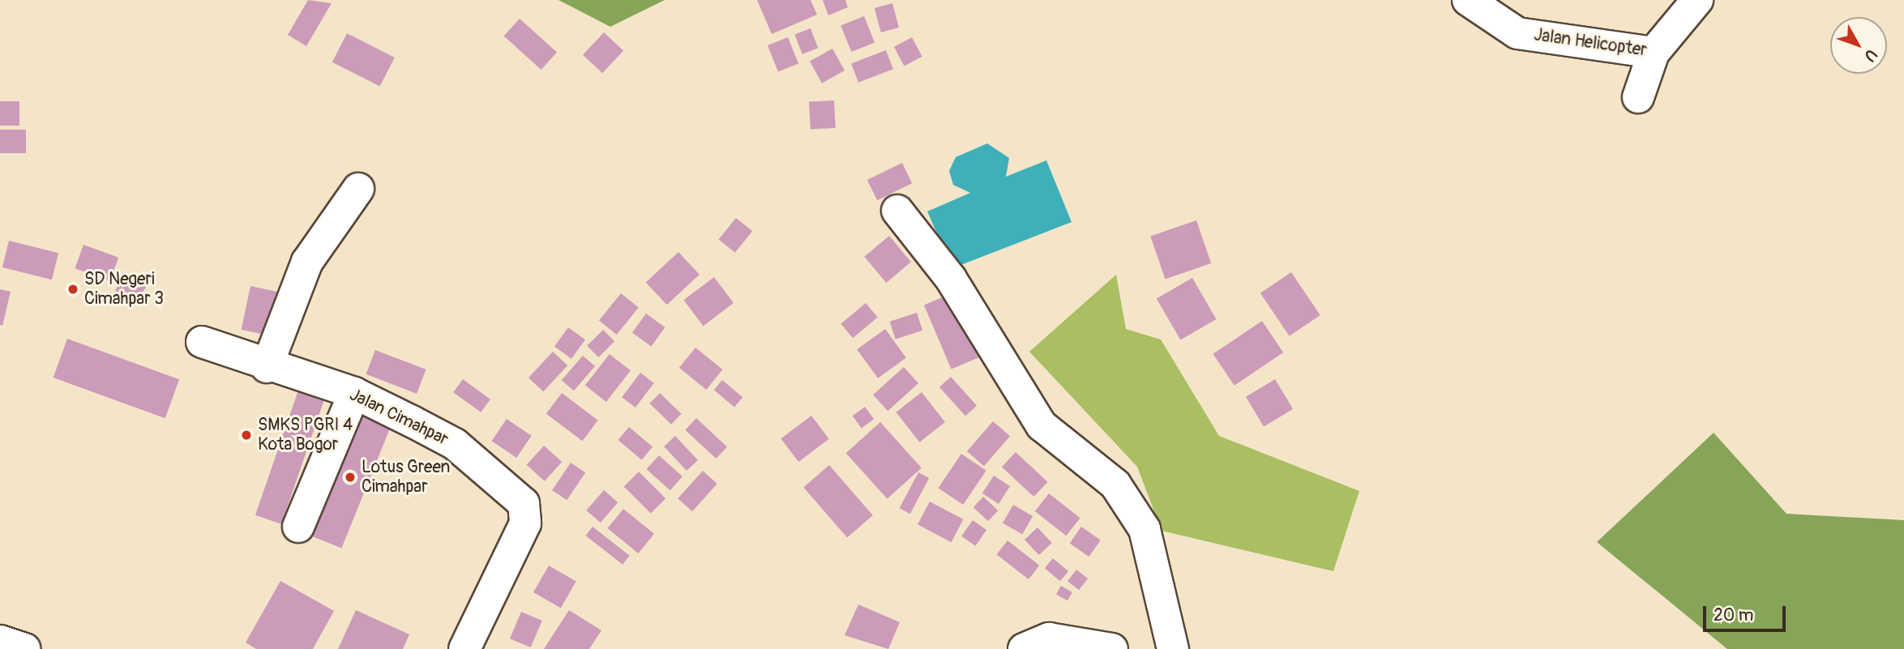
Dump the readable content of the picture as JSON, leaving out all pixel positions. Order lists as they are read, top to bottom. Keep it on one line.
{"streets":{"street":["Jalan Helicopter","Jalan Cimahpar"]},"places":["SD Negeri Cimahpar 3","SMKS PGRI 4 Kota Bogor","Lotus Green Cimahpar"],"scale_bar":"20 m","north":"bottom right"}
